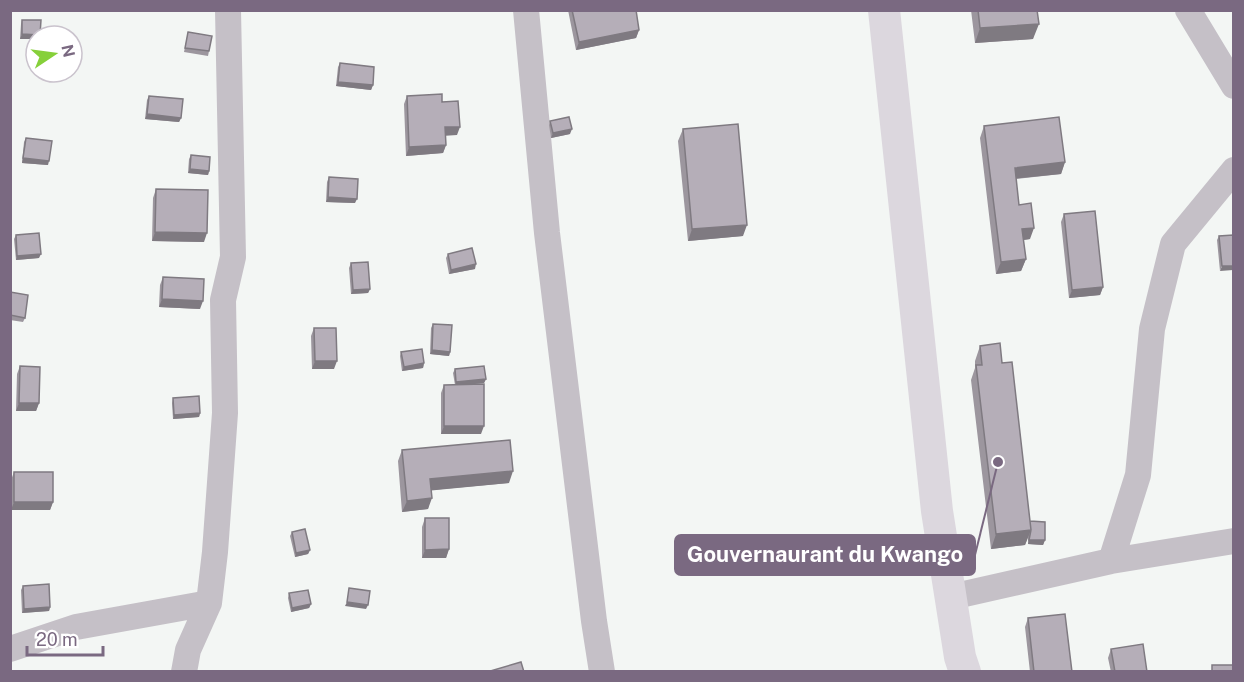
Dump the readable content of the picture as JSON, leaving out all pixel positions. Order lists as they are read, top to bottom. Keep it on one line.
{"places":["Gouvernaurant du Kwango"],"scale_bar":"20 m","north":"right"}
